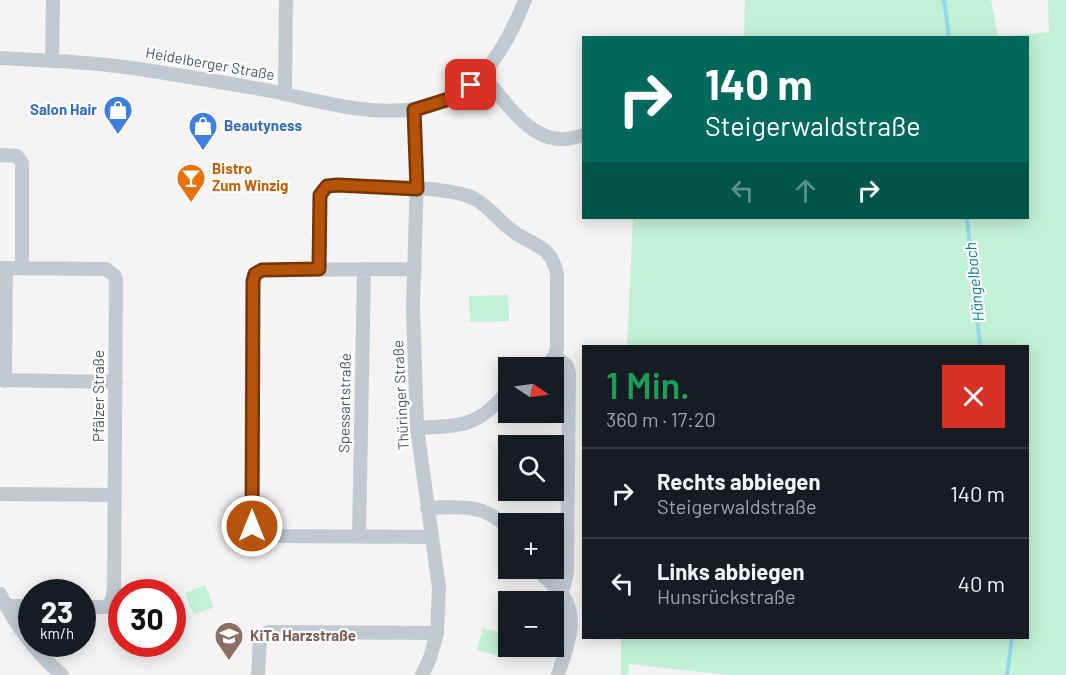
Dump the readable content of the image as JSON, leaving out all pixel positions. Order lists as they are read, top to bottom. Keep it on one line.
{"streets":{"street":["Heidelberger Straße","Thüringer Straße","Pfälzer Straße","Spessartstraße"]},"crossings":[["Heidelberger Straße","Thüringer Straße"]],"water":["Hängelbach"],"places":{"shop":["Salon Hair","Beautyness"],"bar":["Bistro Zum Winzig"],"school or university":["KiTa Harzstraße"]},"north":"right","page":{"turn":["140 m","Steigerwaldstraße"],"heading":["1 Min.","360 m · 17:20"],"map_buttons":["+","−"],"list":[{"name":"Rechts abbiegen","note":"Steigerwaldstraße","value":"140 m"},{"name":"Links abbiegen","note":"Hunsrückstraße","value":"40 m"}],"speed":"23 km/h","limit":"30"}}
